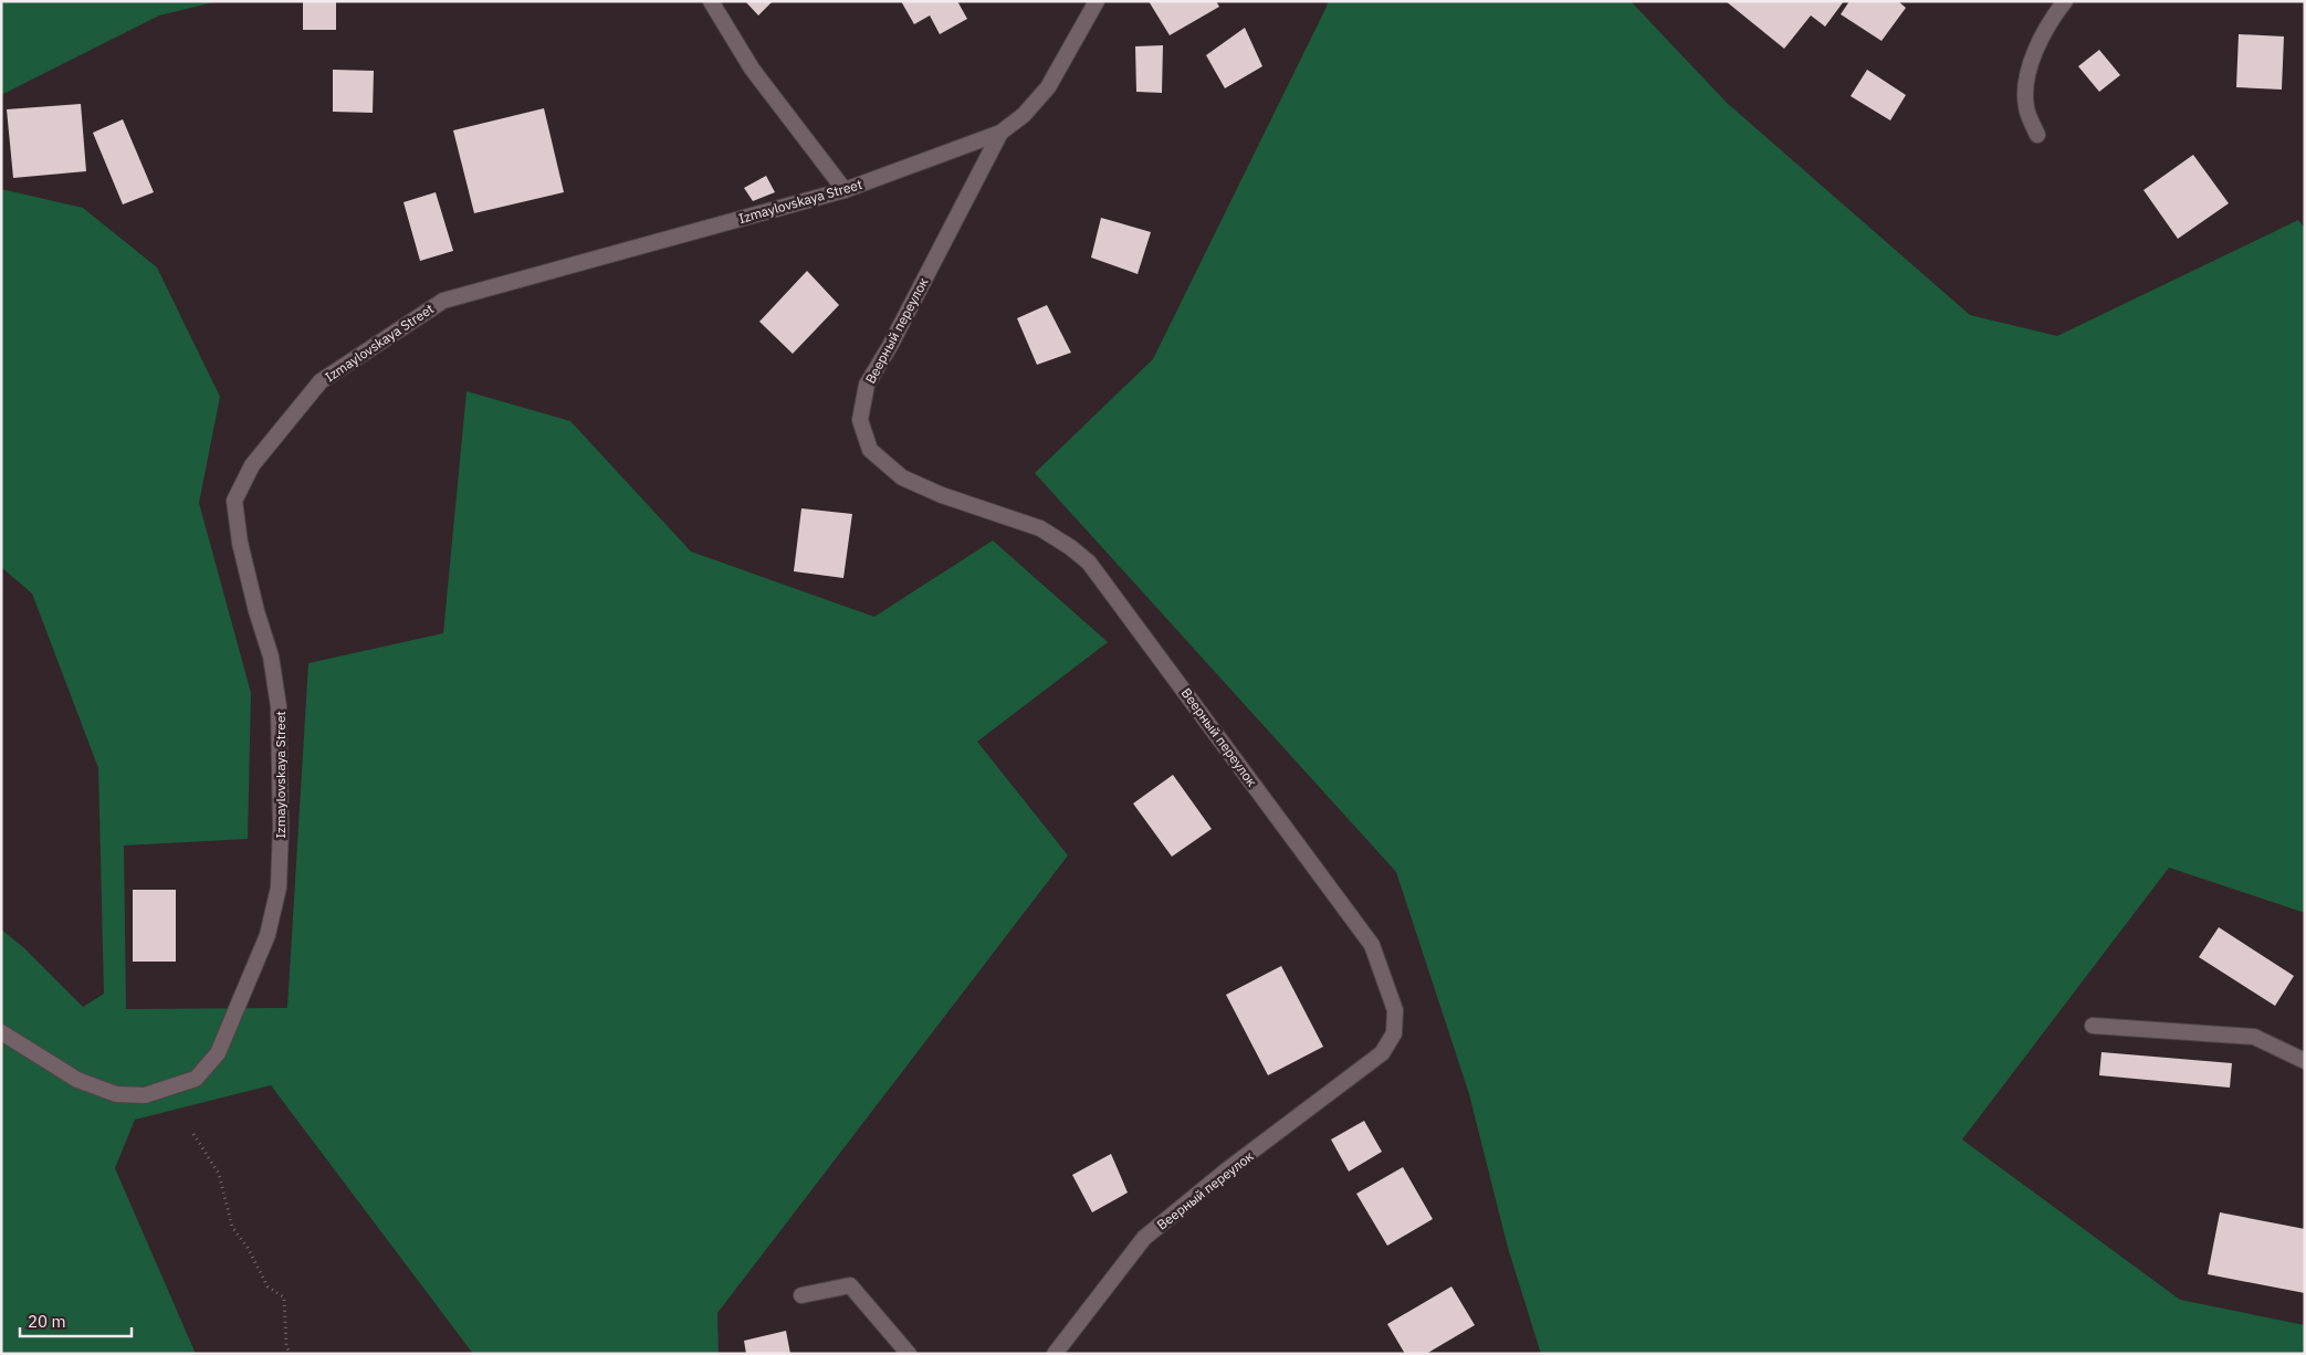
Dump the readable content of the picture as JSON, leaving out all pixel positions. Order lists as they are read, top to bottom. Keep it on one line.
{"streets":{"street":["Izmaylovskaya Street","Веерный переулок"]},"crossings":[["Izmaylovskaya Street","Веерный переулок"]],"scale_bar":"20 m"}
